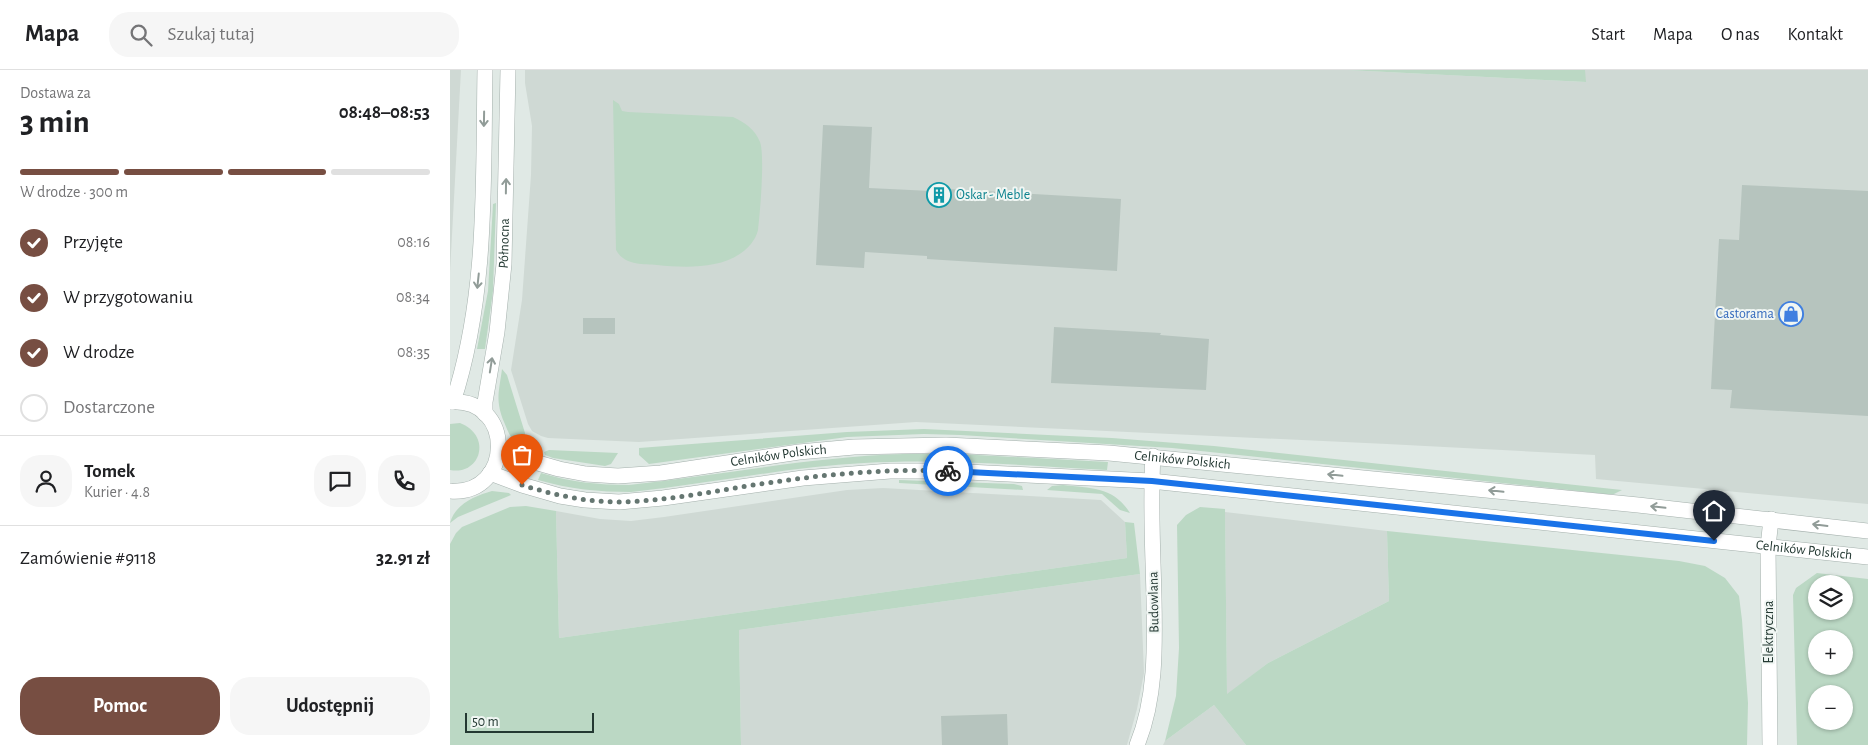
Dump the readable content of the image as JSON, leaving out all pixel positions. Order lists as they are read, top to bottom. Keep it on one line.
{"streets":{"street":["Północna","Celników Polskich","Budowlana","Elektryczna"]},"crossings":[["Celników Polskich","Budowlana"],["Celników Polskich","Elektryczna"]],"places":{"building":["Oskar - Meble"],"shop":["Castorama"]},"scale_bar":"50 m","page":{"header":"Mapa","search":"Szukaj tutaj","nav":["Start","Mapa","O nas","Kontakt"],"heading":["3 min","Dostawa za","08:48–08:53"],"panel":["Tomek","Kurier · 4.8","Zamówienie #9118","32.91 zł"],"bar":"W drodze · 300 m","list":[["Przyjęte","08:16"],["W przygotowaniu","08:34"],["W drodze","08:35"],"Dostarczone"],"map_buttons":["+","−"],"buttons":["Pomoc","Udostępnij"],"scale":"50 m"}}
